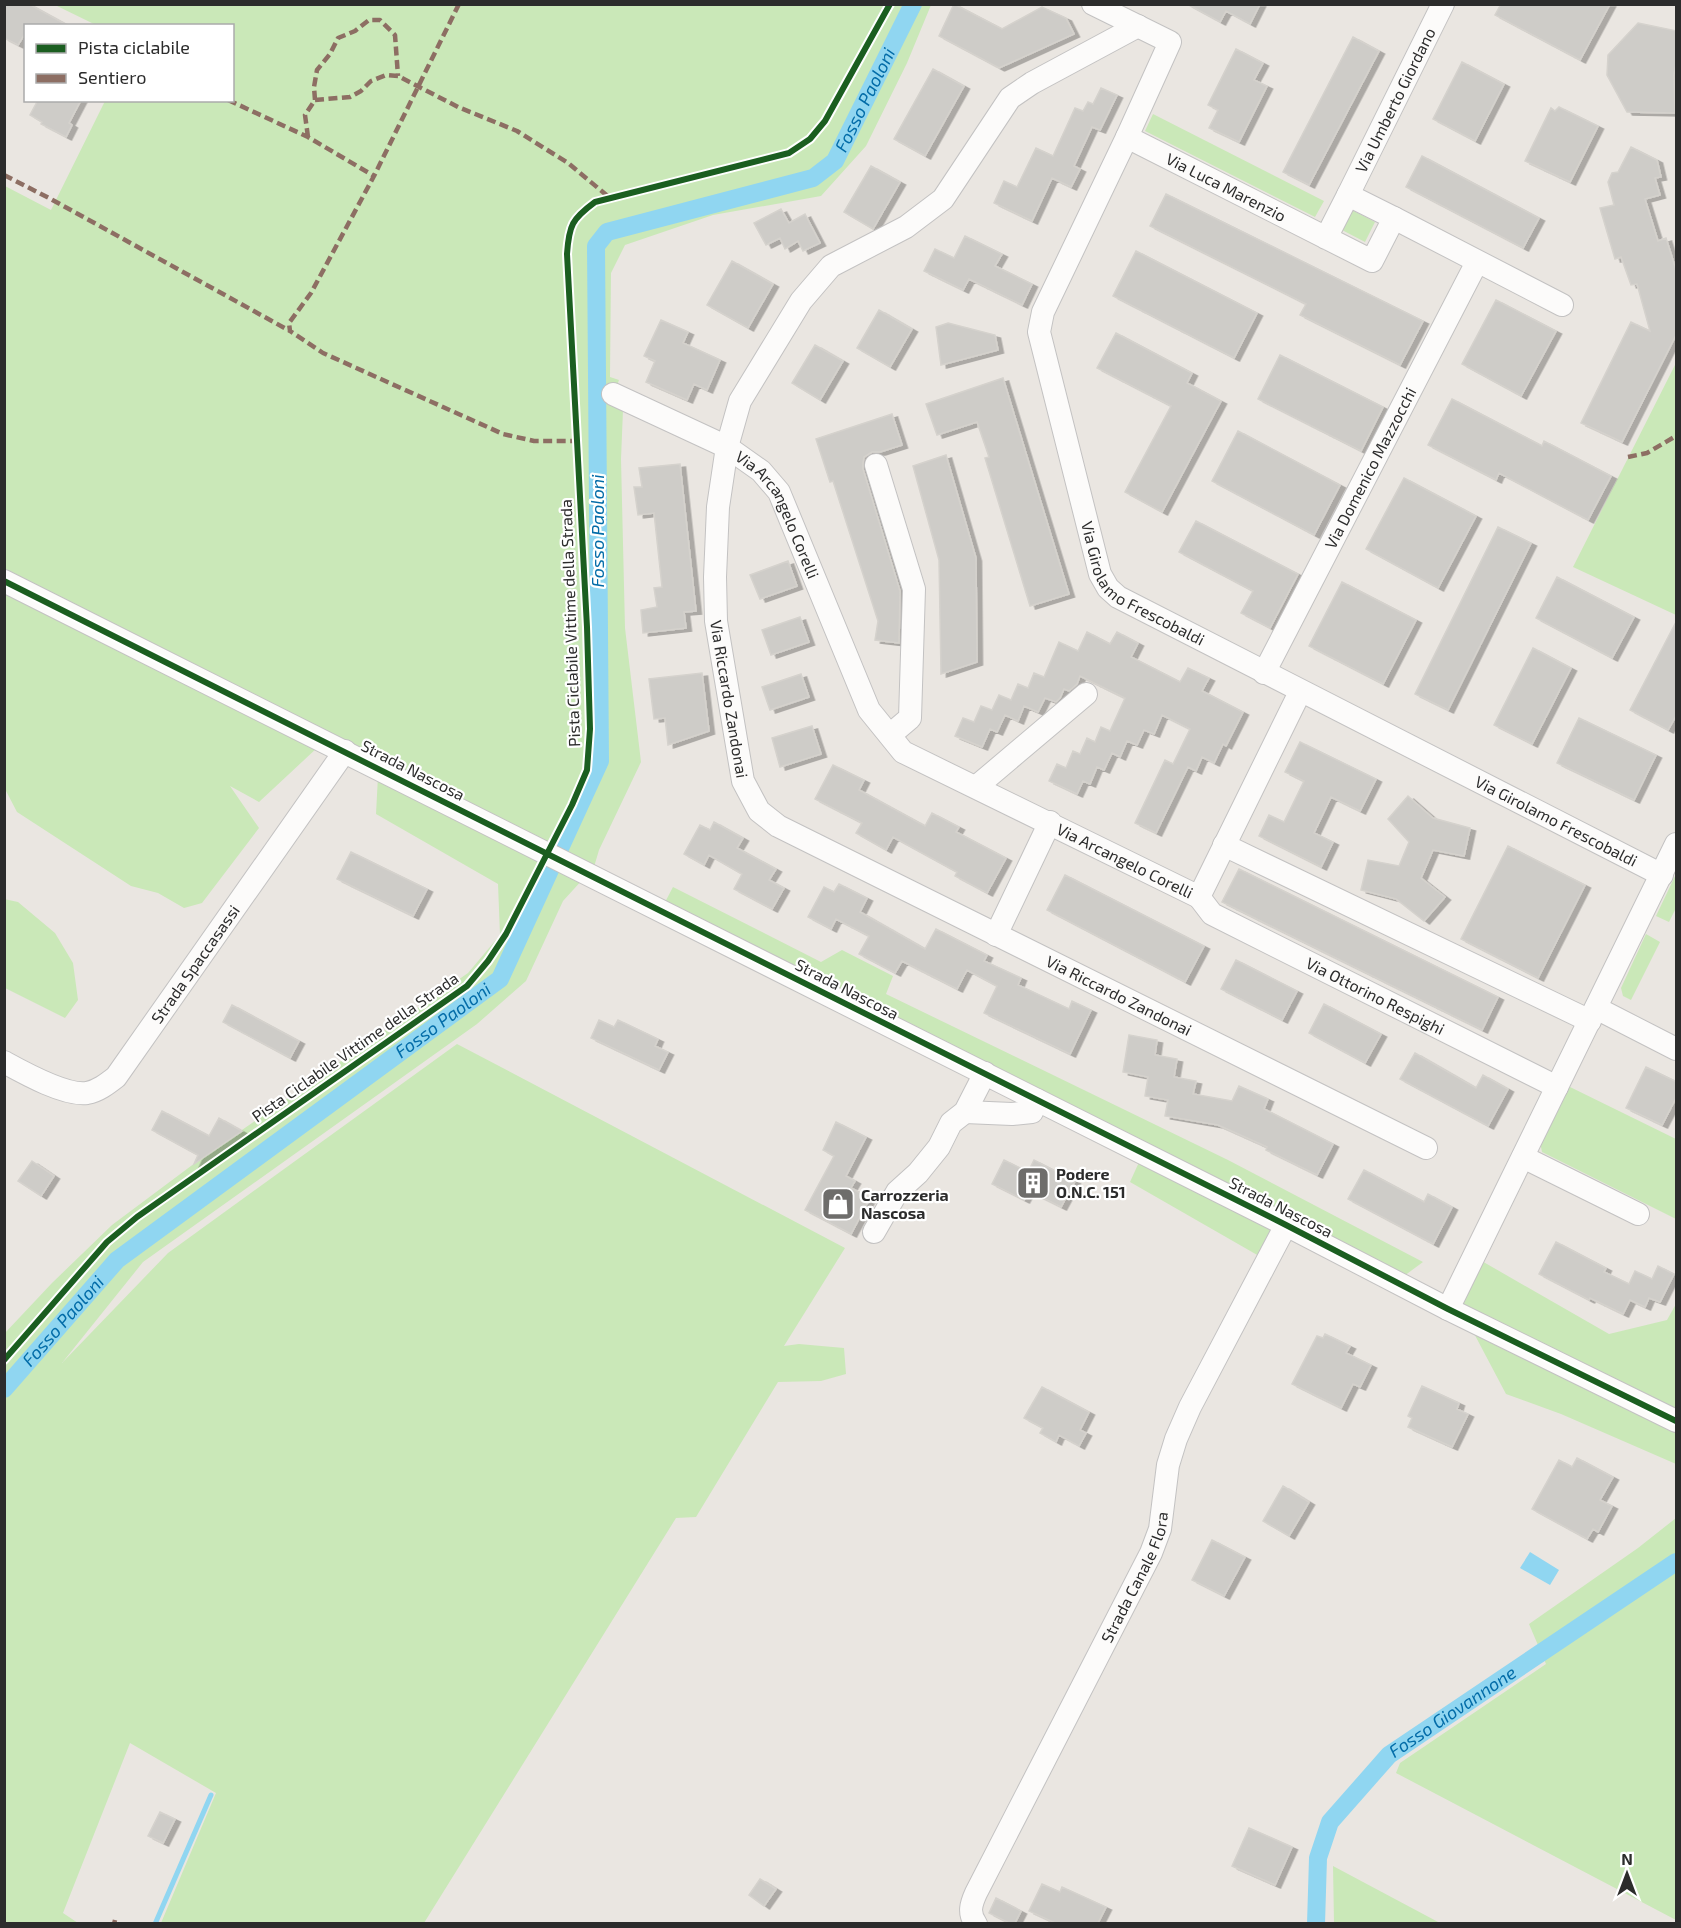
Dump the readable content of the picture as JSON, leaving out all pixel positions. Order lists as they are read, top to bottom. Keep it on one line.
{"streets":{"street":["Via Umberto Giordano","Via Luca Marenzio","Via Domenico Mazzocchi","Via Arcangelo Corelli","Via Girolamo Frescobaldi","Via Riccardo Zandonai","Strada Nascosa","Strada Spaccasassi","Via Ottorino Respighi","Strada Canale Flora"],"cycle path":["Pista Ciclabile Vittime della Strada"]},"crossings":[["Via Luca Marenzio","Via Girolamo Frescobaldi"],["Via Domenico Mazzocchi","Via Girolamo Frescobaldi"],["Via Arcangelo Corelli","Via Girolamo Frescobaldi"],["Via Arcangelo Corelli","Via Riccardo Zandonai"],["Via Arcangelo Corelli","Via Ottorino Respighi"],["Via Girolamo Frescobaldi","Via Riccardo Zandonai"],["Strada Nascosa","Strada Spaccasassi"],["Strada Nascosa","Strada Canale Flora"]],"water":["Fosso Paoloni","Fosso Giovannone"],"places":{"building":["Podere O.N.C. 151"],"shop":["Carrozzeria Nascosa"]},"legend":["Pista ciclabile","Sentiero"],"north":"top"}
